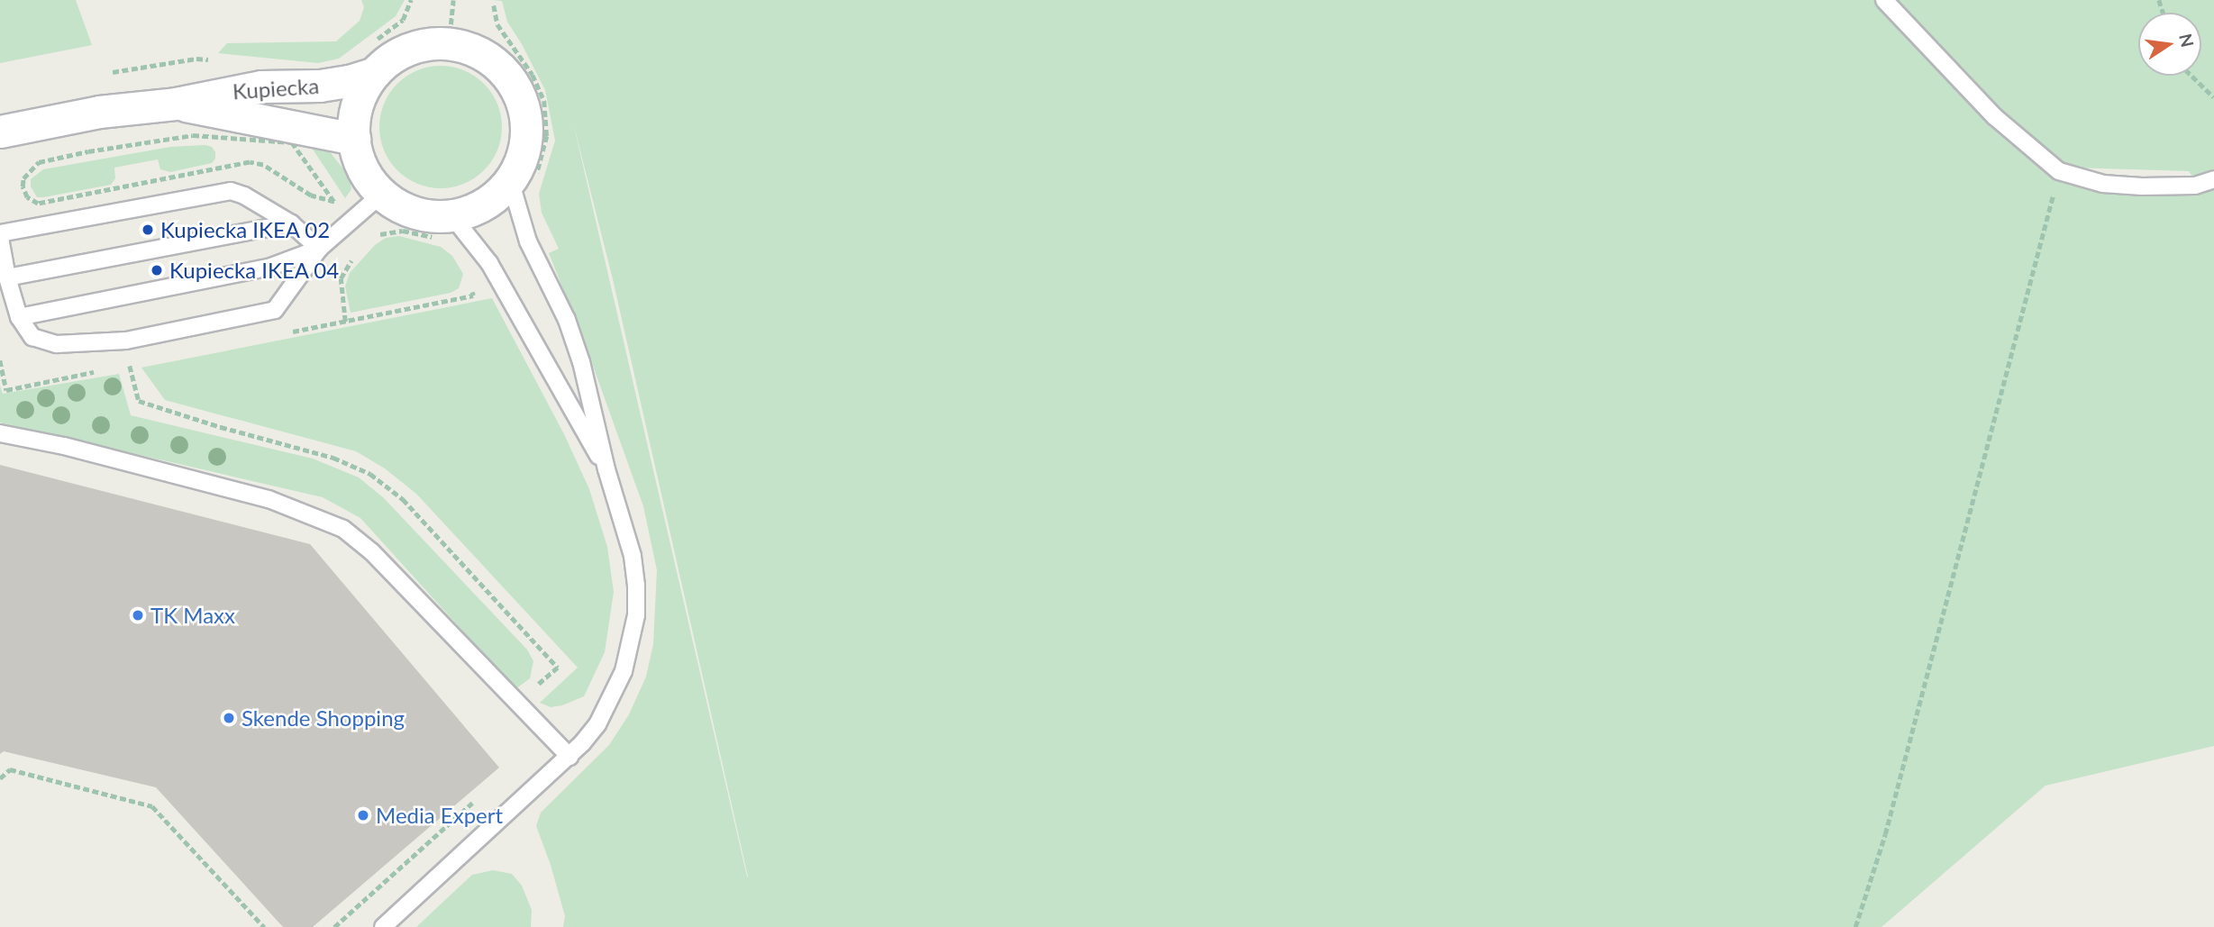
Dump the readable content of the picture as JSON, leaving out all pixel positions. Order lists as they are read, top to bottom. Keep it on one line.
{"streets":{"street":["Kupiecka"]},"places":["Kupiecka IKEA 02","Kupiecka IKEA 04","TK Maxx","Skende Shopping","Media Expert"],"north":"right"}
